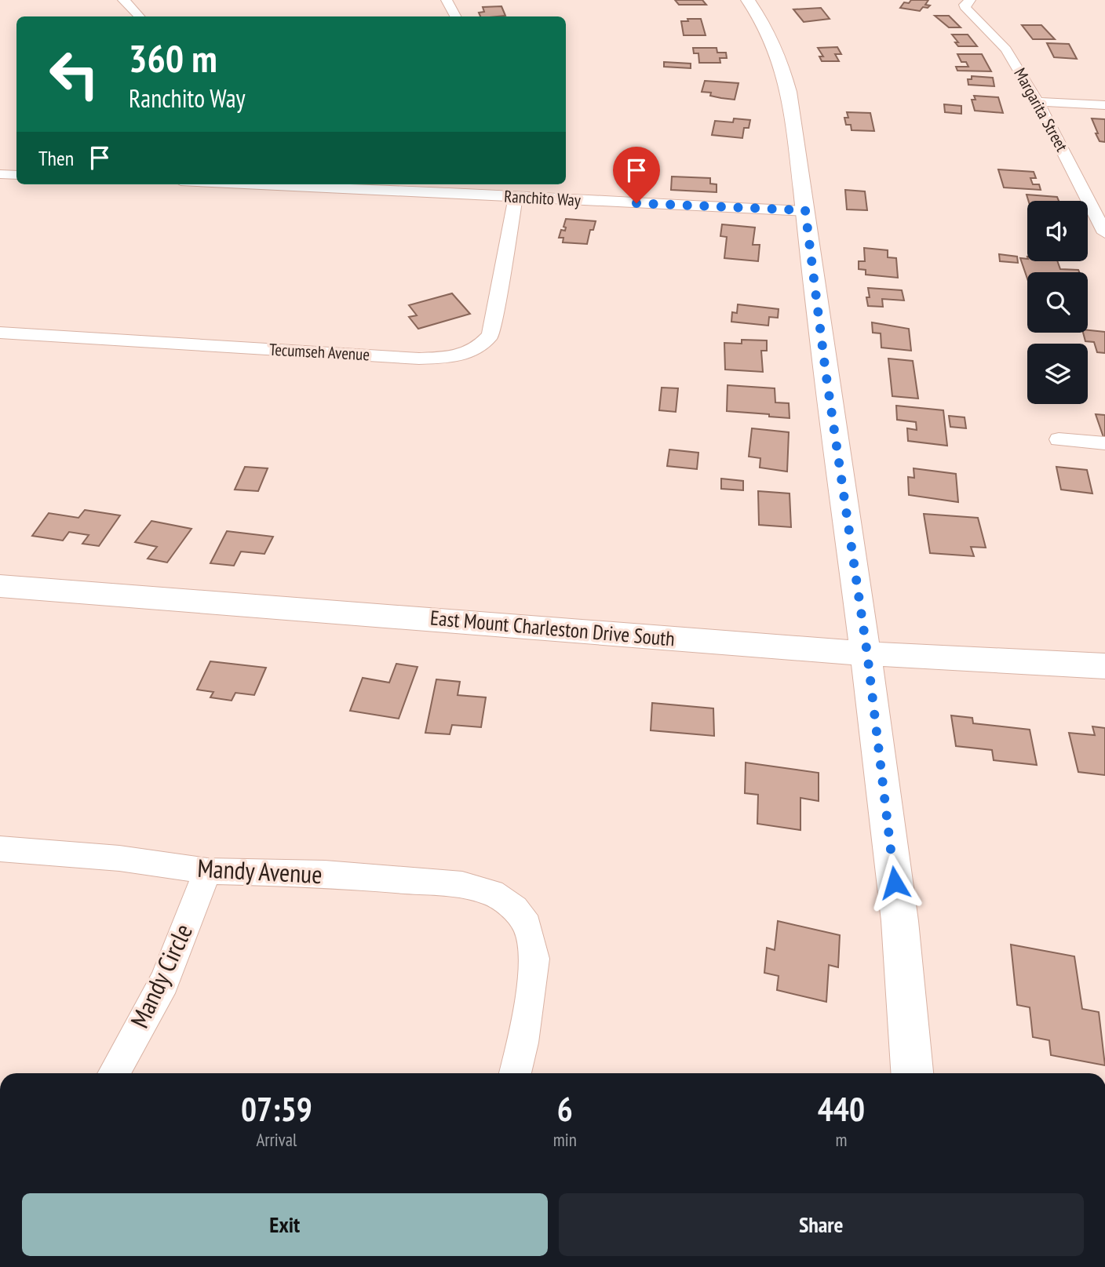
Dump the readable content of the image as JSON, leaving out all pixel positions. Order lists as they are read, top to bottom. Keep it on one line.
{"streets":{"street":["Margarita Street","Ranchito Way","Tecumseh Avenue","East Mount Charleston Drive South","Mandy Avenue","Mandy Circle"]},"crossings":[["Ranchito Way","Tecumseh Avenue"],["Mandy Avenue","Mandy Circle"]],"page":{"turn":["360 m","Ranchito Way"],"then":"Then","eta":["07:59","Arrival","6","min","440","m"],"buttons":["Exit","Share"]}}
